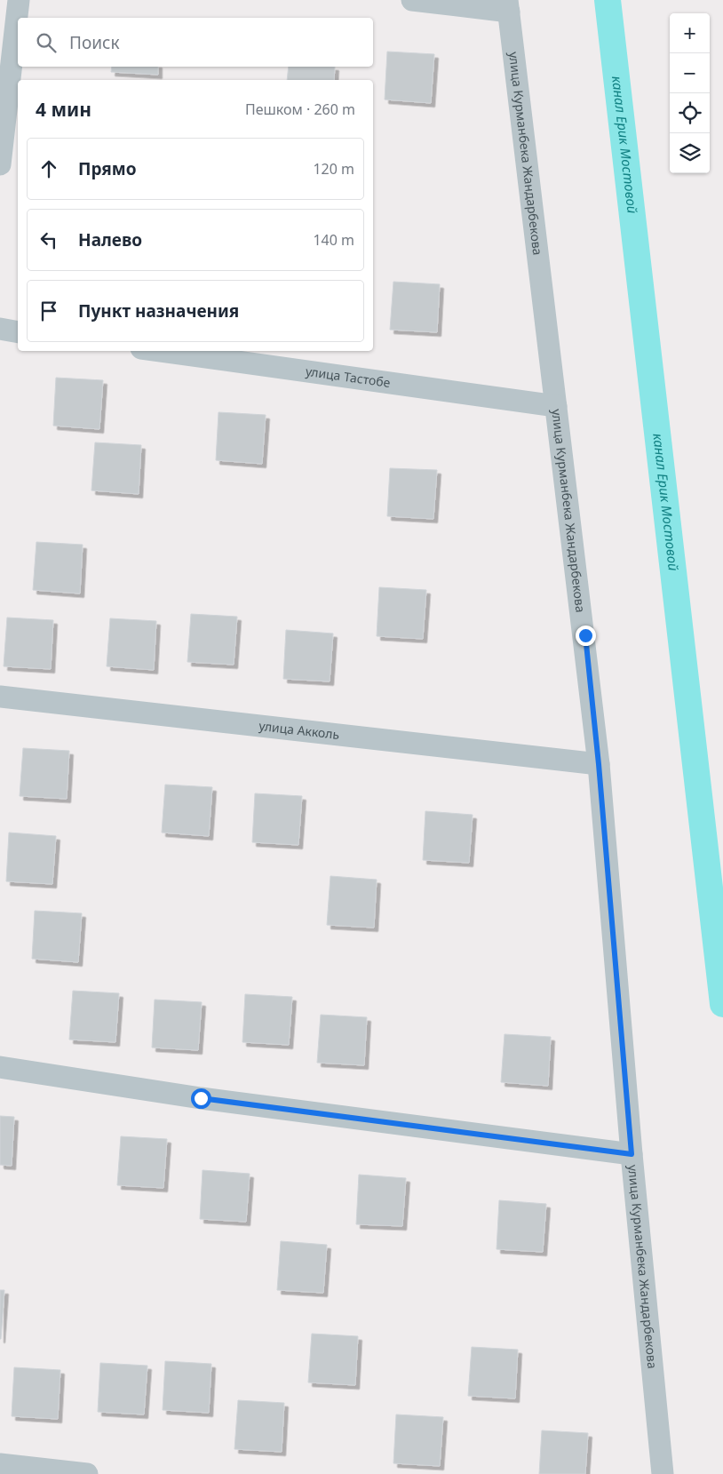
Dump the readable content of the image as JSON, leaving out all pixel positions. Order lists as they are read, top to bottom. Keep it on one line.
{"streets":{"street":["улица Курманбека Жандарбекова","улица Тастобе","улица Акколь"]},"crossings":[["улица Курманбека Жандарбекова","улица Тастобе"],["улица Курманбека Жандарбекова","улица Акколь"]],"water":["канал Ерик Мостовой"],"page":{"map_buttons":["+","−"],"search":"Поиск","heading":["4 мин","Пешком · 260 m"],"list":[["Прямо","120 m"],["Налево","140 m"],"Пункт назначения"]}}
